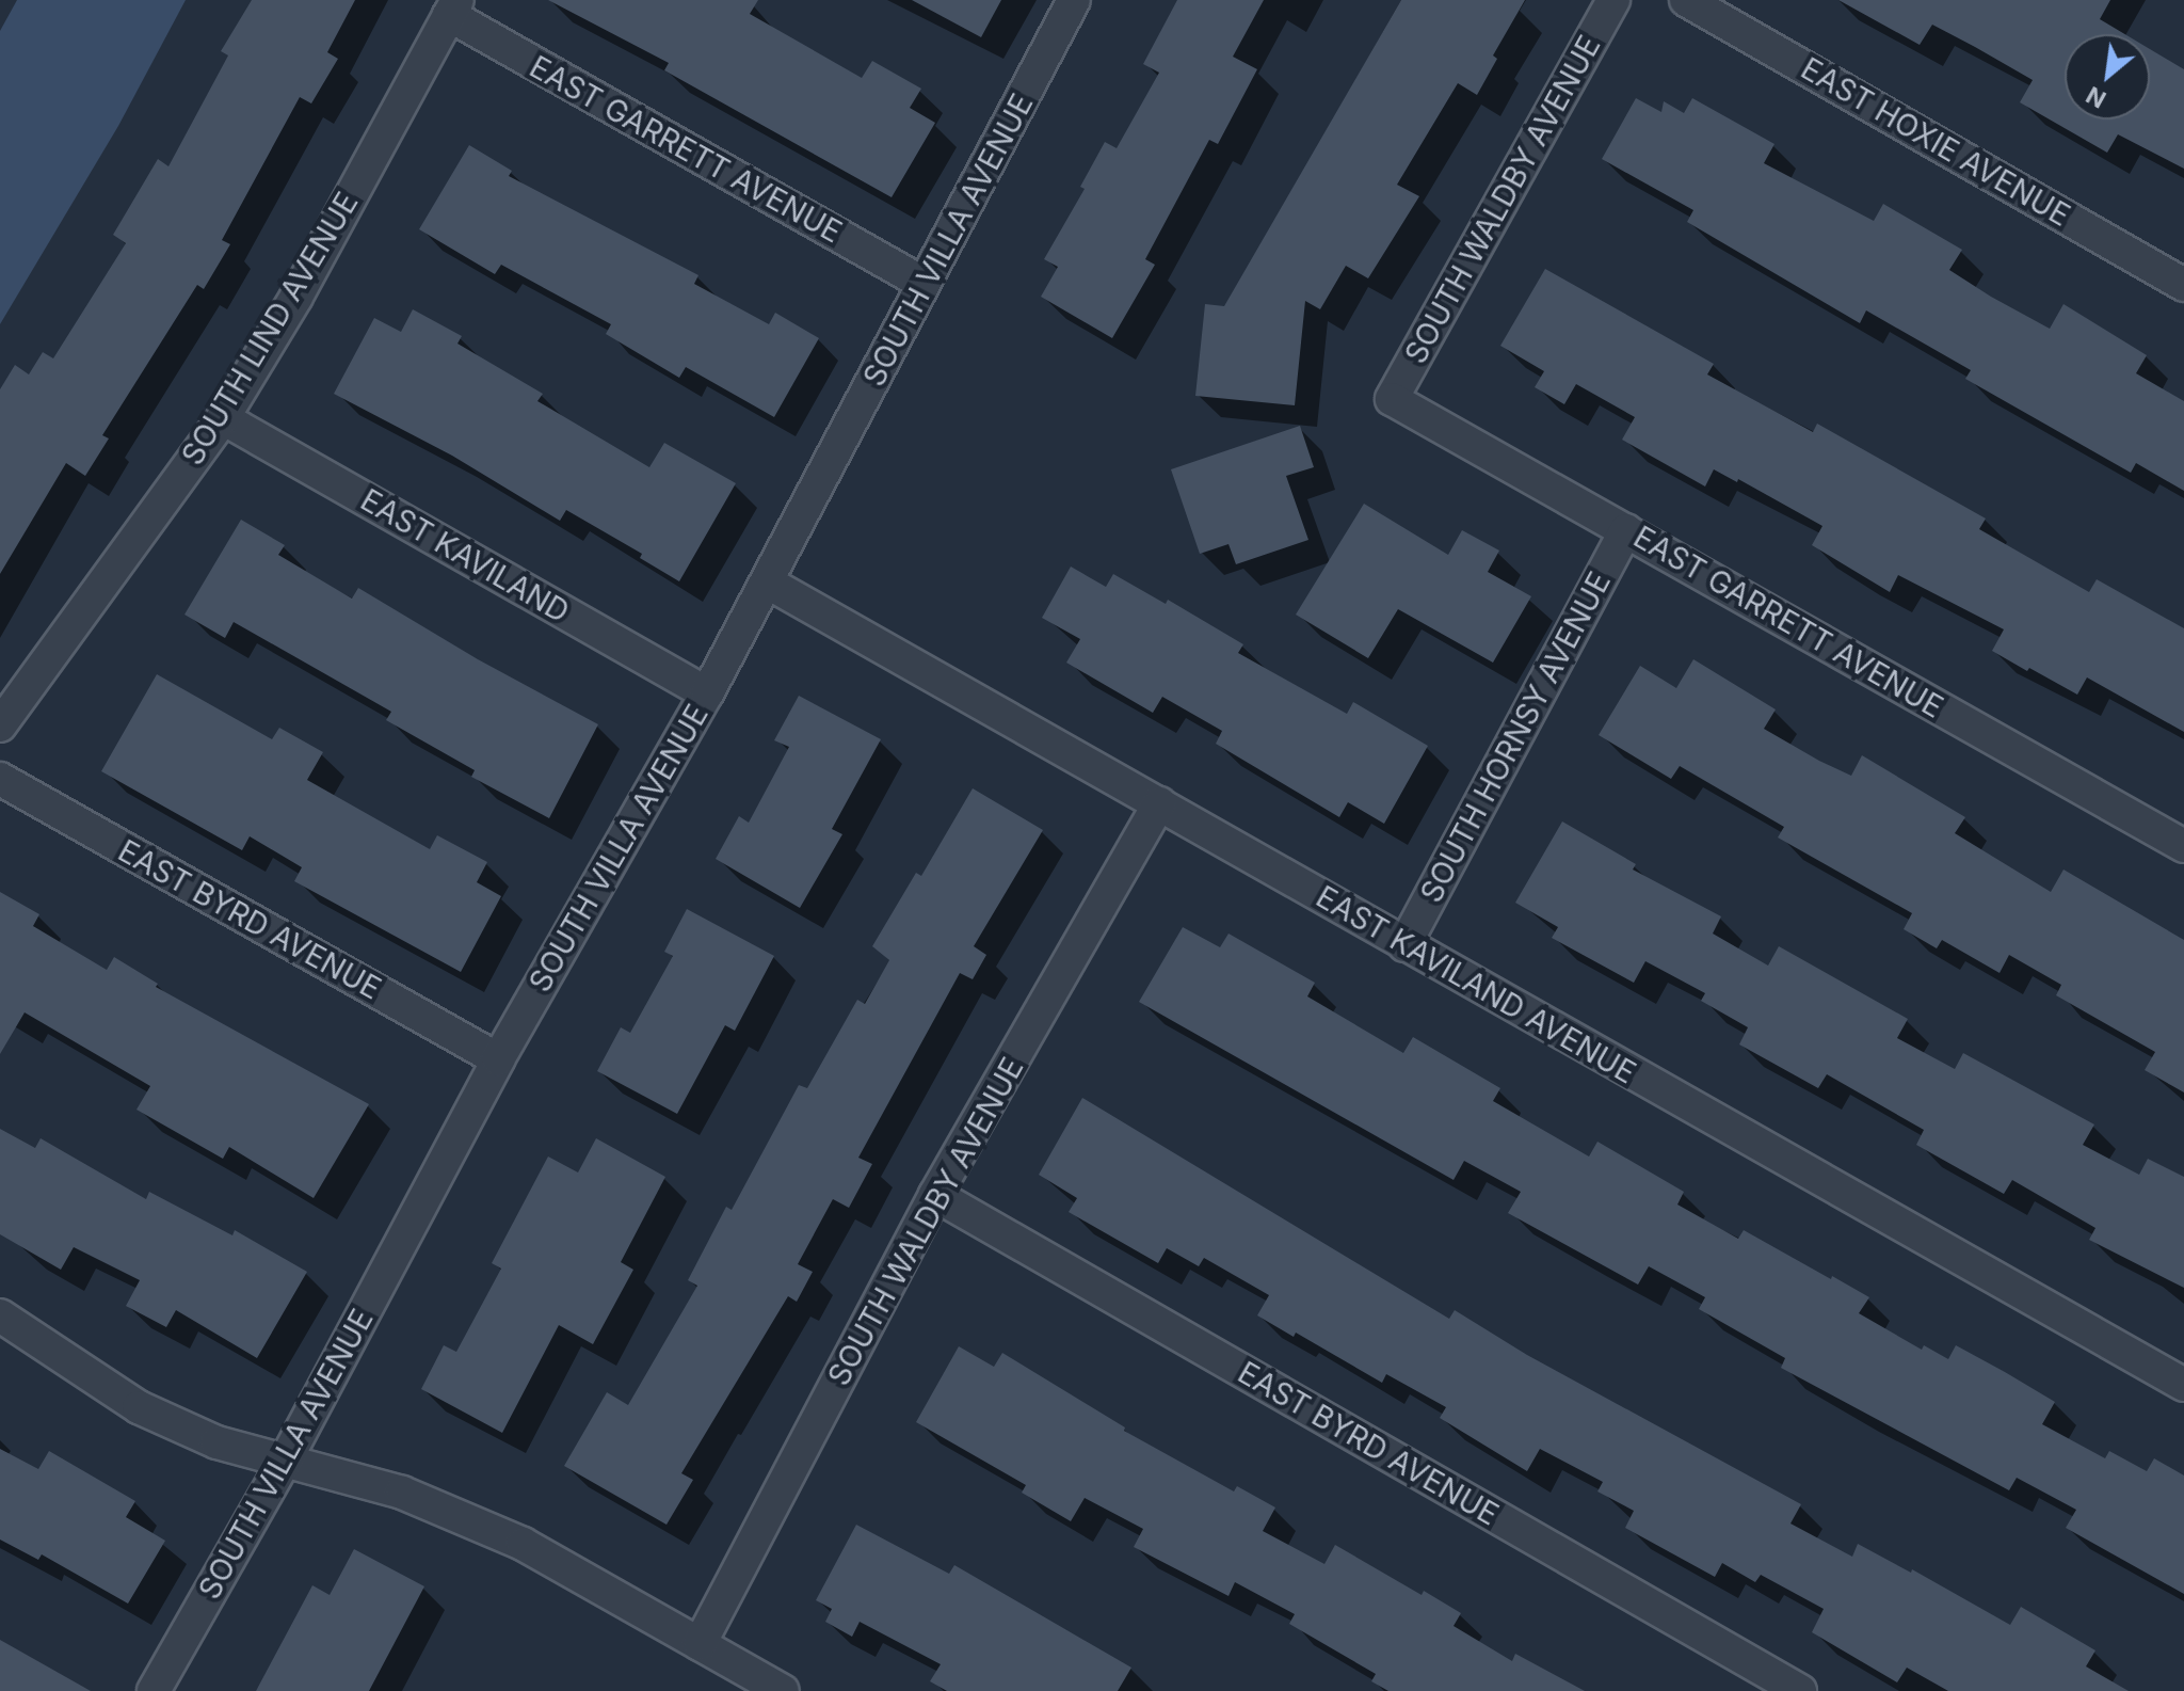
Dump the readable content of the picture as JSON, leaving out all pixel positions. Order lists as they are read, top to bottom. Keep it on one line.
{"streets":{"street":["EAST HOXIE AVENUE","EAST GARRETT AVENUE","SOUTH WALDBY AVENUE","SOUTH VILLA AVENUE","SOUTH LIND AVENUE","EAST KAVILAND","SOUTH HORNSY AVENUE","EAST BYRD AVENUE","EAST KAVILAND AVENUE"]},"crossings":[["EAST GARRETT AVENUE","SOUTH WALDBY AVENUE"],["EAST GARRETT AVENUE","SOUTH VILLA AVENUE"],["EAST GARRETT AVENUE","SOUTH LIND AVENUE"],["EAST GARRETT AVENUE","SOUTH HORNSY AVENUE"],["SOUTH WALDBY AVENUE","EAST BYRD AVENUE"],["SOUTH WALDBY AVENUE","EAST KAVILAND AVENUE"],["SOUTH VILLA AVENUE","EAST KAVILAND"],["SOUTH VILLA AVENUE","EAST BYRD AVENUE"],["SOUTH VILLA AVENUE","EAST KAVILAND AVENUE"],["SOUTH LIND AVENUE","EAST KAVILAND"],["SOUTH HORNSY AVENUE","EAST KAVILAND AVENUE"]],"north":"bottom left"}
